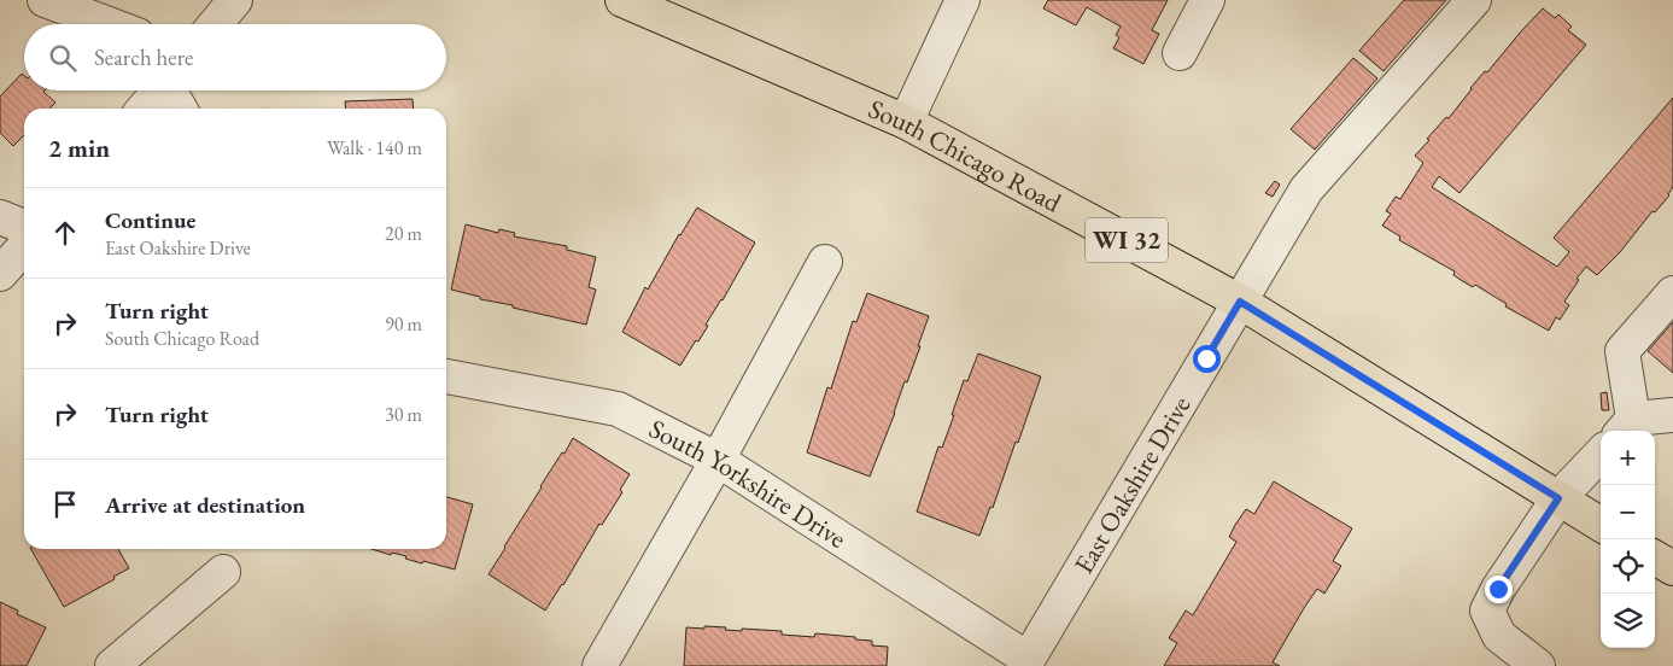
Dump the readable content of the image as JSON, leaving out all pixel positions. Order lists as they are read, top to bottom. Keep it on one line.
{"streets":{"main road":["South Chicago Road","WI 32"],"street":["South Yorkshire Drive","East Oakshire Drive"]},"crossings":[["South Chicago Road","East Oakshire Drive"],["South Yorkshire Drive","East Oakshire Drive"]],"page":{"search":"Search here","heading":["2 min","Walk · 140 m"],"list":[["Continue","East Oakshire Drive","20 m"],["Turn right","South Chicago Road","90 m"],["Turn right","30 m"],"Arrive at destination"],"map_buttons":["+","−"]}}
